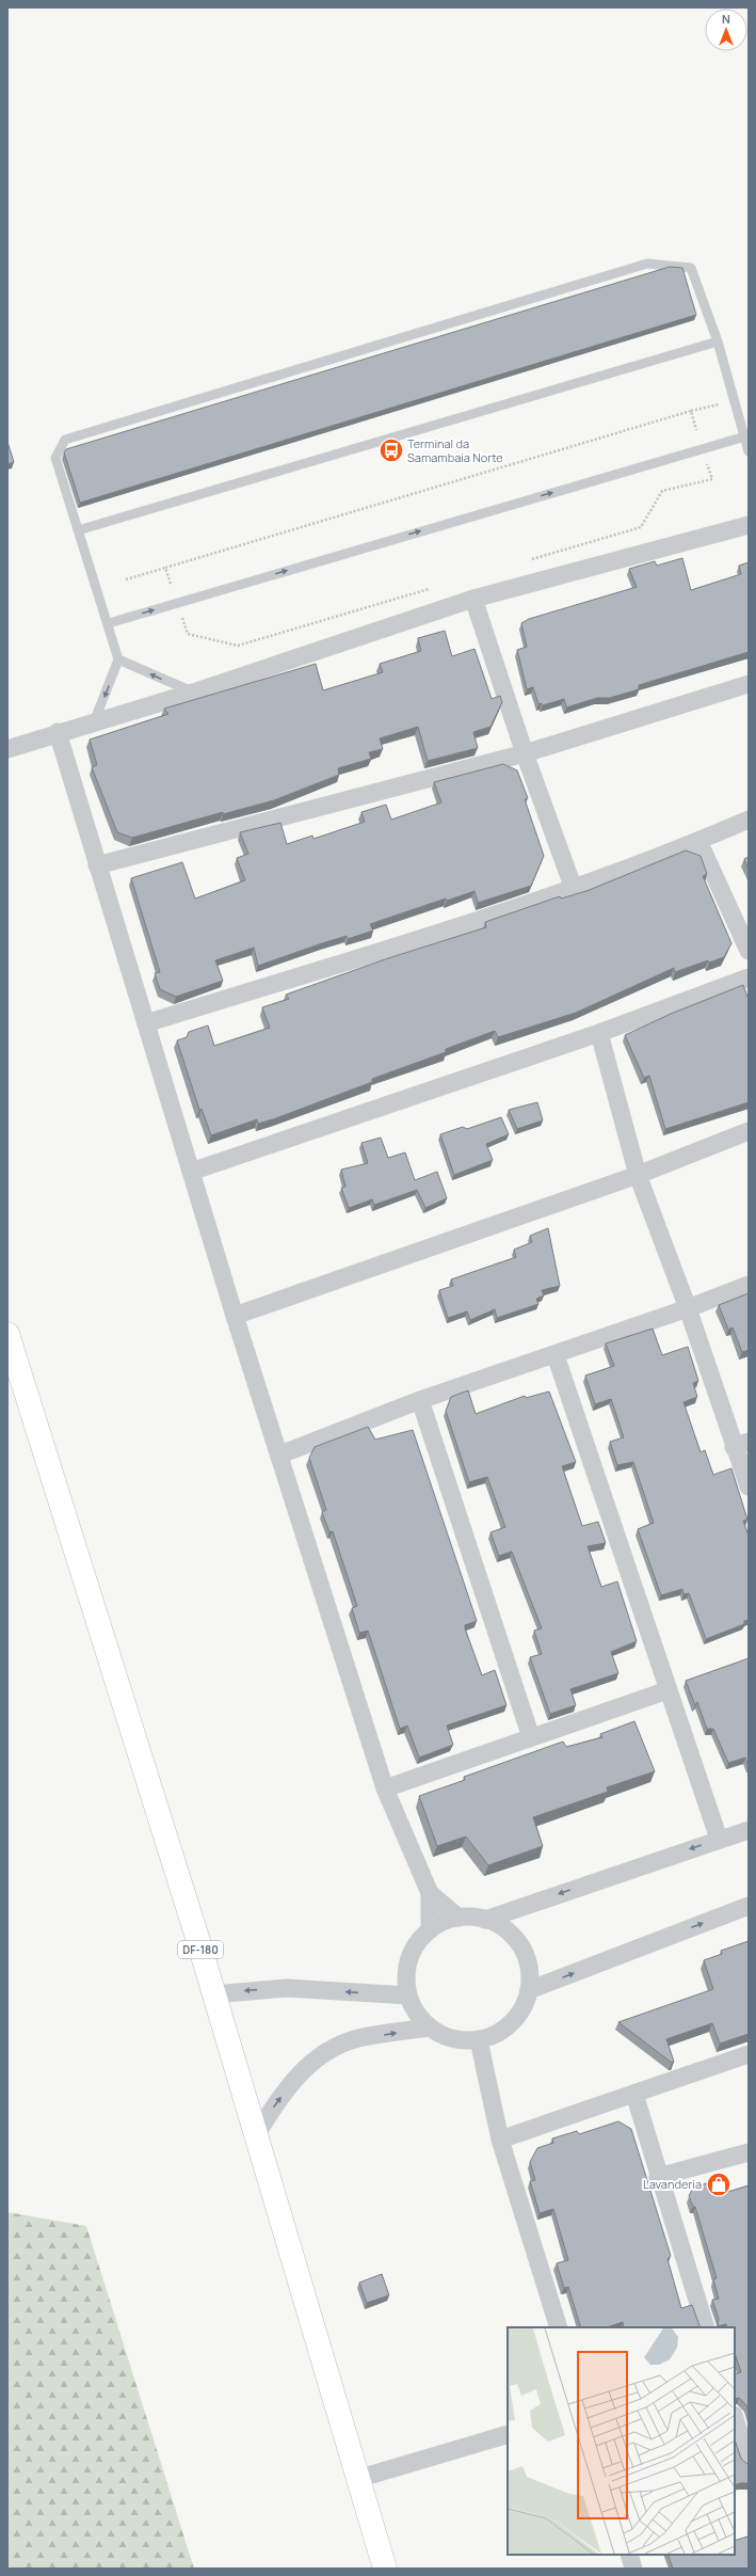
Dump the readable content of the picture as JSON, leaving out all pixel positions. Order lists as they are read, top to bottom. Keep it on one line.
{"streets":{"highway":["DF-180"]},"places":{"bus stop":["Terminal da Samambaia Norte"],"shop":["Lavanderia"]},"north":"top"}
